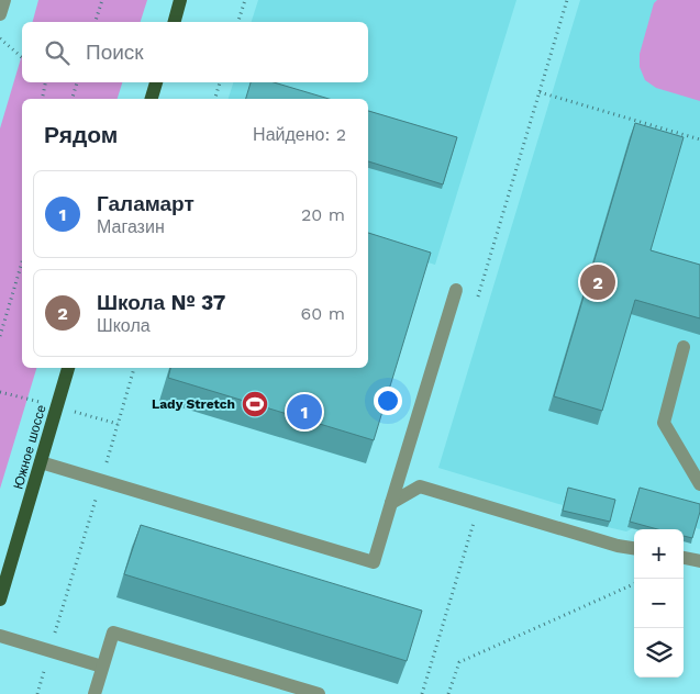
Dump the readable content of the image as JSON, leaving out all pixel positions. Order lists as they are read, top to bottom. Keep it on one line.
{"streets":{"main road":["Южное шоссе"]},"places":{"sports":["Lady Stretch"]},"page":{"search":"Поиск","heading":["Рядом","Найдено: 2"],"list":[{"mark":"1","name":"Галамарт","note":"Магазин","value":"20 m"},{"mark":"2","name":"Школа № 37","note":"Школа","value":"60 m"}],"pins":["2","1"],"map_buttons":["+","−"]}}
